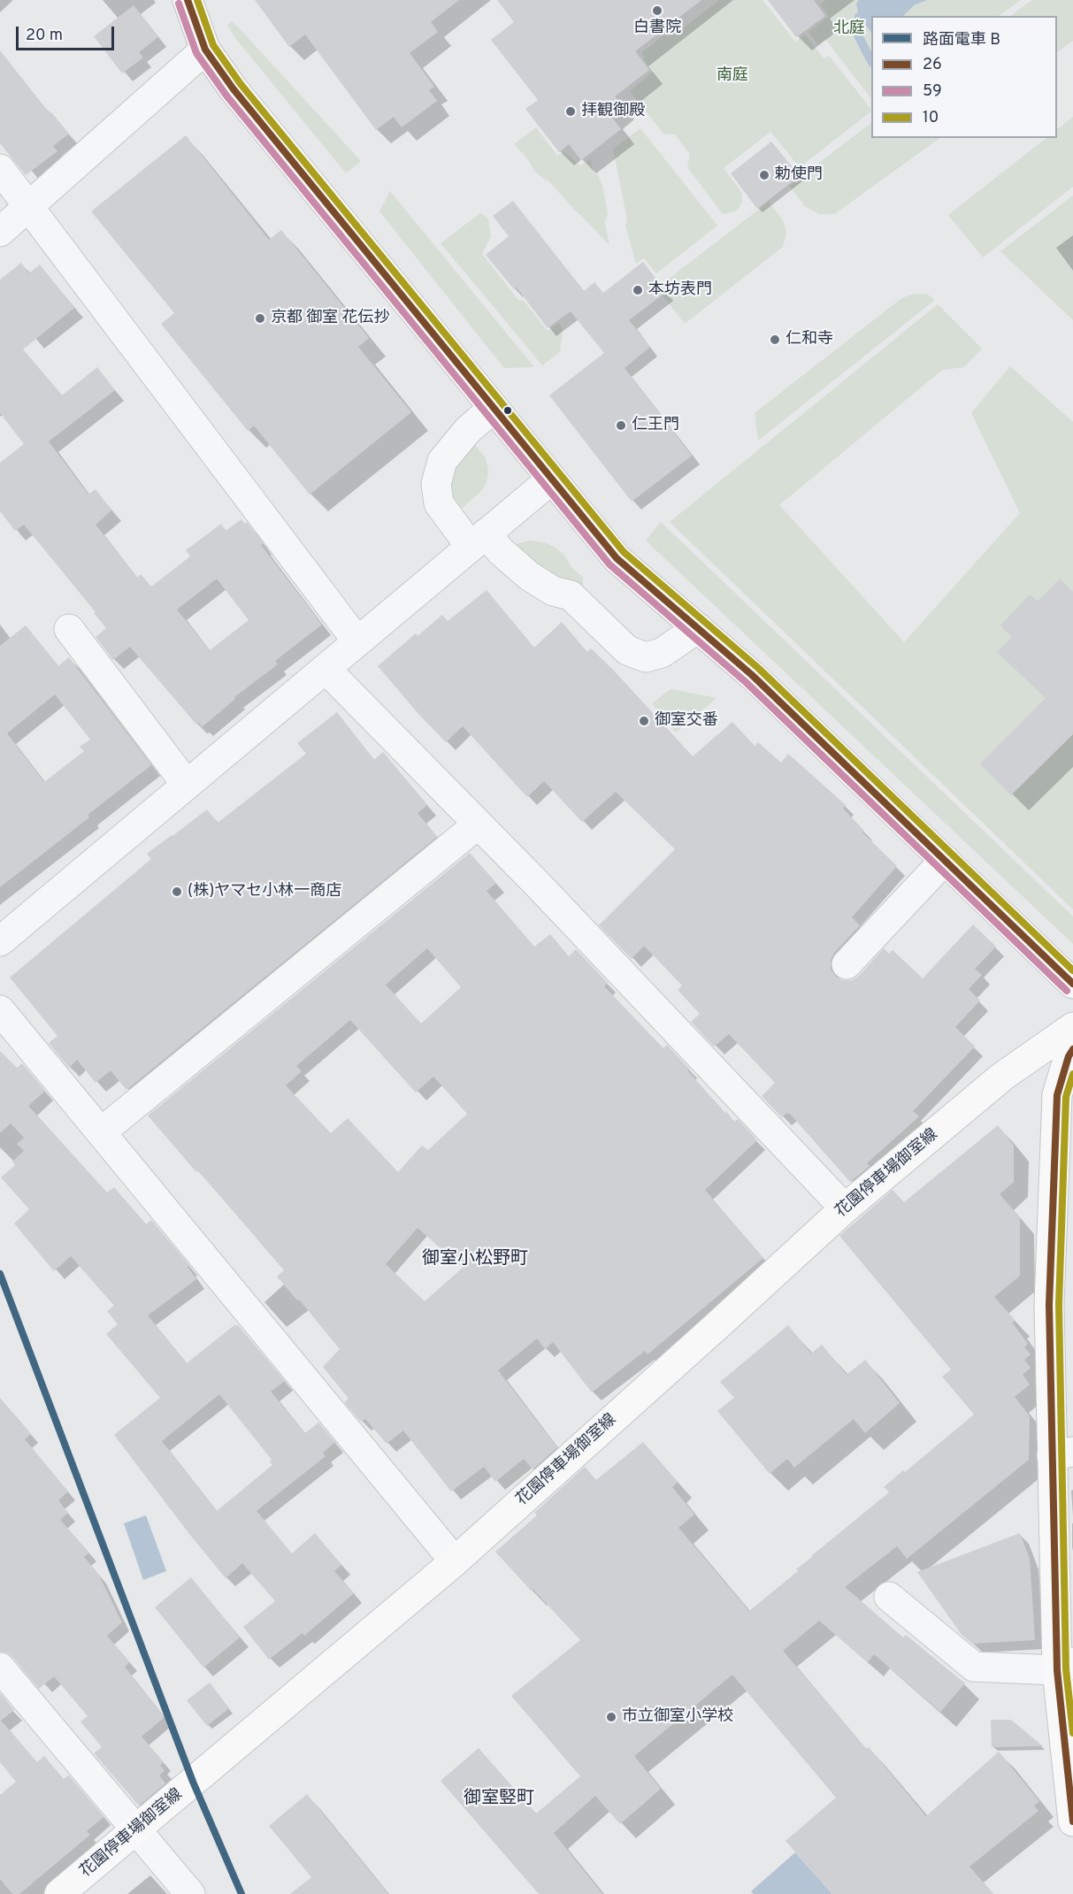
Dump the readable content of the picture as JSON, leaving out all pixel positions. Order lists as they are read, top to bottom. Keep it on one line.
{"streets":{"main road":["花園停車場御室線"]},"districts":["御室小松野町","御室竪町"],"parks":["北庭","南庭"],"places":["白書院","拝観御殿","勅使門","本坊表門","京都 御室 花伝抄","仁和寺","仁王門","御室交番","(株)ヤマセ小林一商店","市立御室小学校"],"lines":["transit line 26","transit line 10","transit line 59","tram line B"],"legend":["路面電車 B","26","59","10"],"scale_bar":"20 m"}
